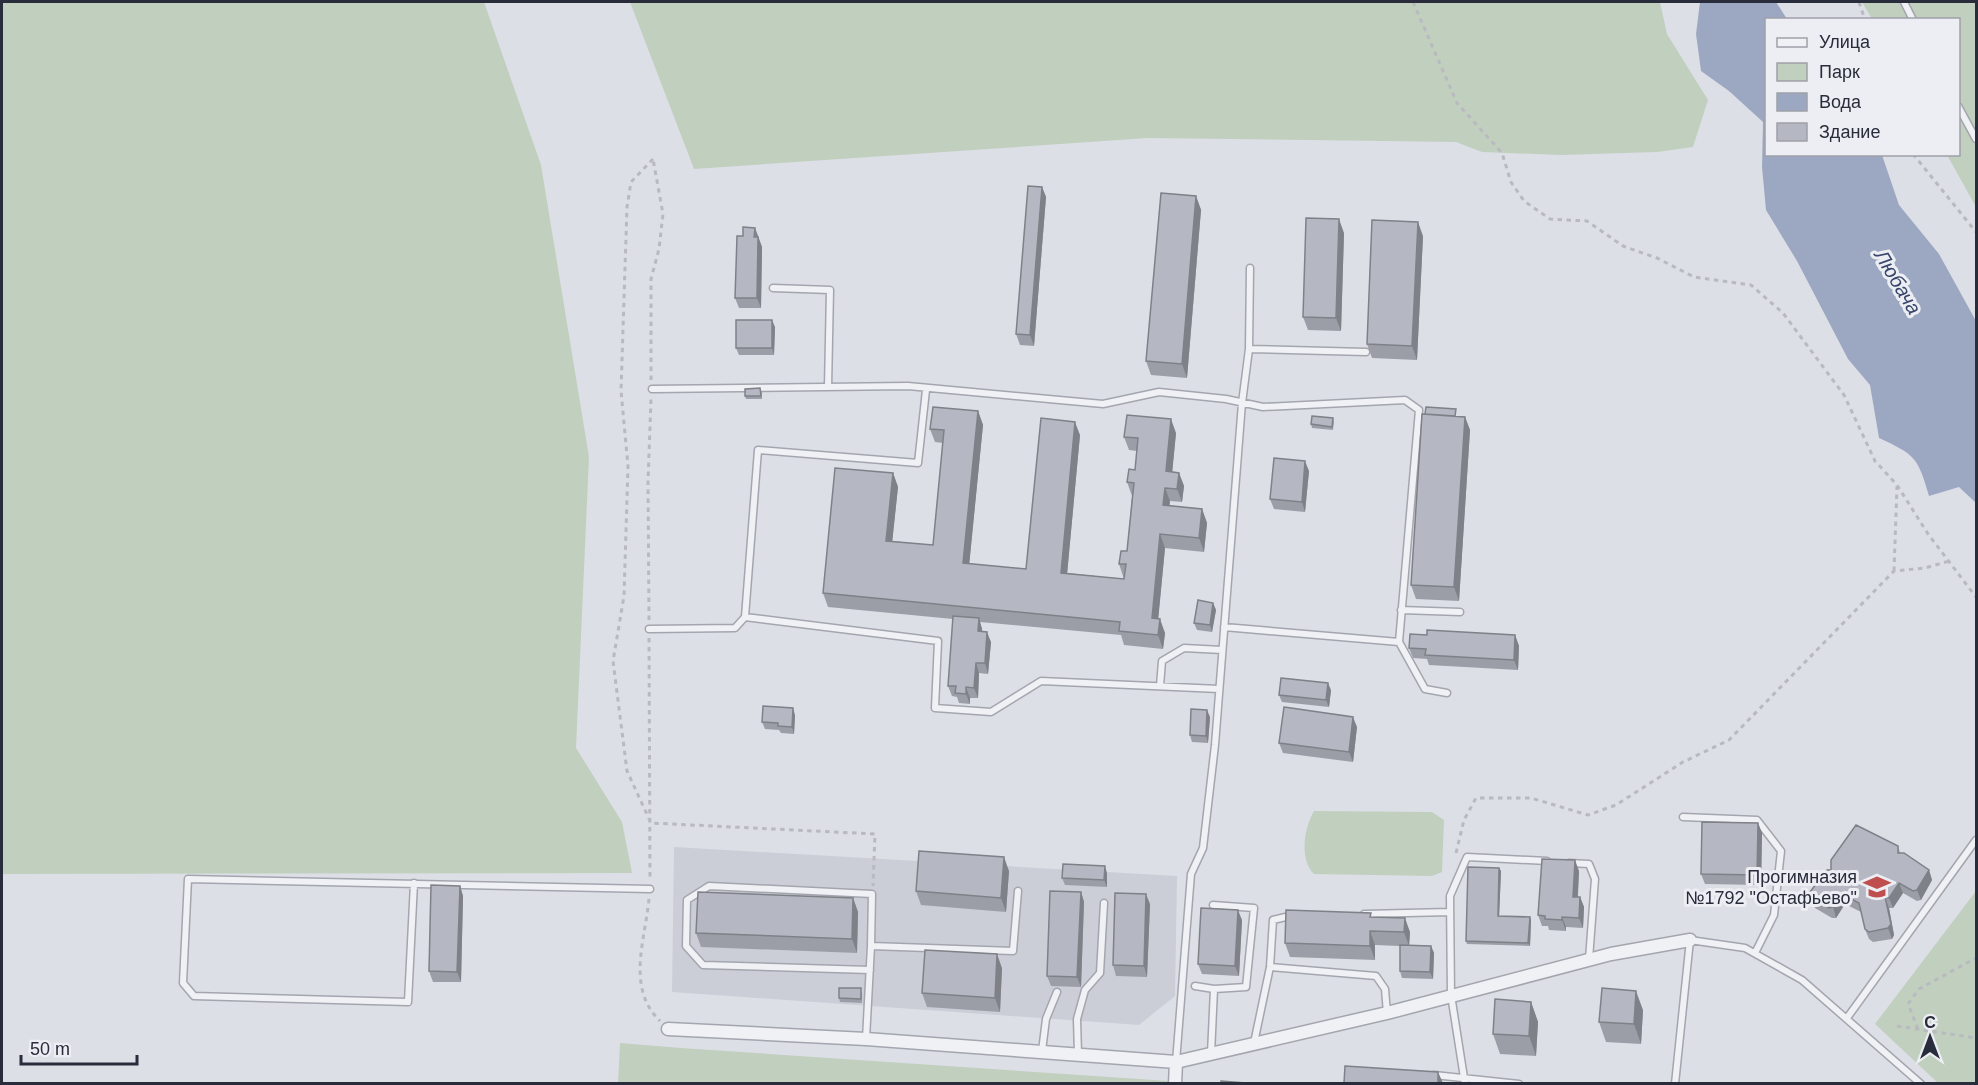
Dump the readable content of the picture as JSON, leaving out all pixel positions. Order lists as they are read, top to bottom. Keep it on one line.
{"water":["Любача"],"places":{"school or university":["Прогимназия №1792 \"Остафьево\""]},"legend":["Улица","Парк","Вода","Здание"],"scale_bar":"50 m","north":"top"}
